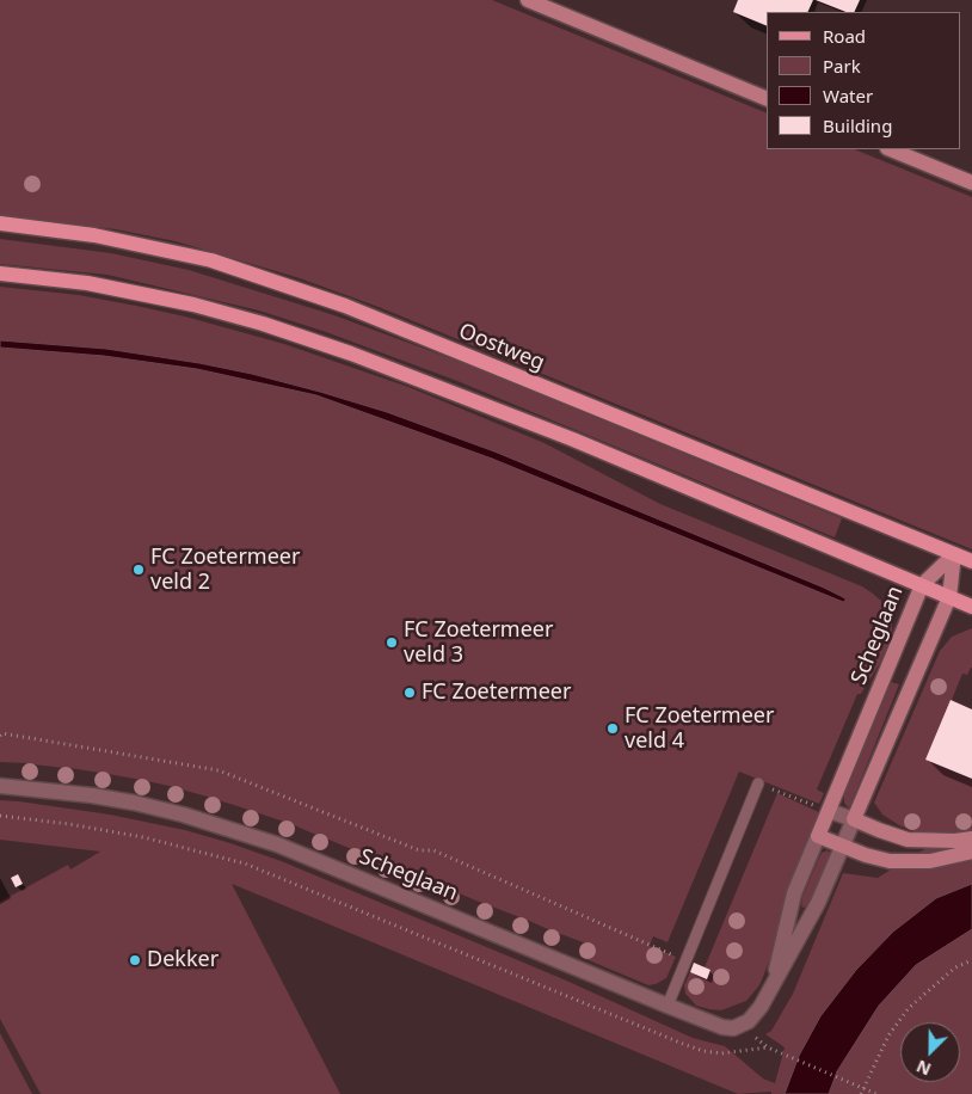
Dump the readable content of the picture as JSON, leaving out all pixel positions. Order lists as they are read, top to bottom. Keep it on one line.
{"streets":{"main road":["Oostweg"],"street":["Scheglaan"]},"crossings":[["Oostweg","Scheglaan"]],"places":["FC Zoetermeer veld 2","FC Zoetermeer veld 3","FC Zoetermeer","FC Zoetermeer veld 4","Dekker"],"legend":["Road","Park","Water","Building"],"north":"bottom left"}
